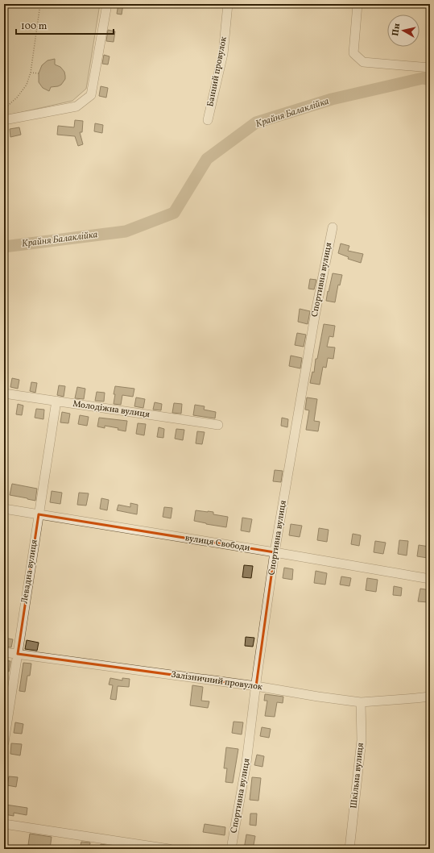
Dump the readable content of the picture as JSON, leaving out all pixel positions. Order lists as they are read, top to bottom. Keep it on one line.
{"streets":{"street":["Банний провулок","Спортивна вулиця","Молодіжна вулиця","вулиця Свободи","Левадна вулиця","Залізничний провулок","Шкільна вулиця"]},"crossings":[["Спортивна вулиця","вулиця Свободи"],["Спортивна вулиця","Залізничний провулок"],["Молодіжна вулиця","Левадна вулиця"],["вулиця Свободи","Левадна вулиця"],["Левадна вулиця","Залізничний провулок"],["Залізничний провулок","Шкільна вулиця"]],"water":["Крайня Балаклійка"],"scale_bar":"100 m","north":"left"}
